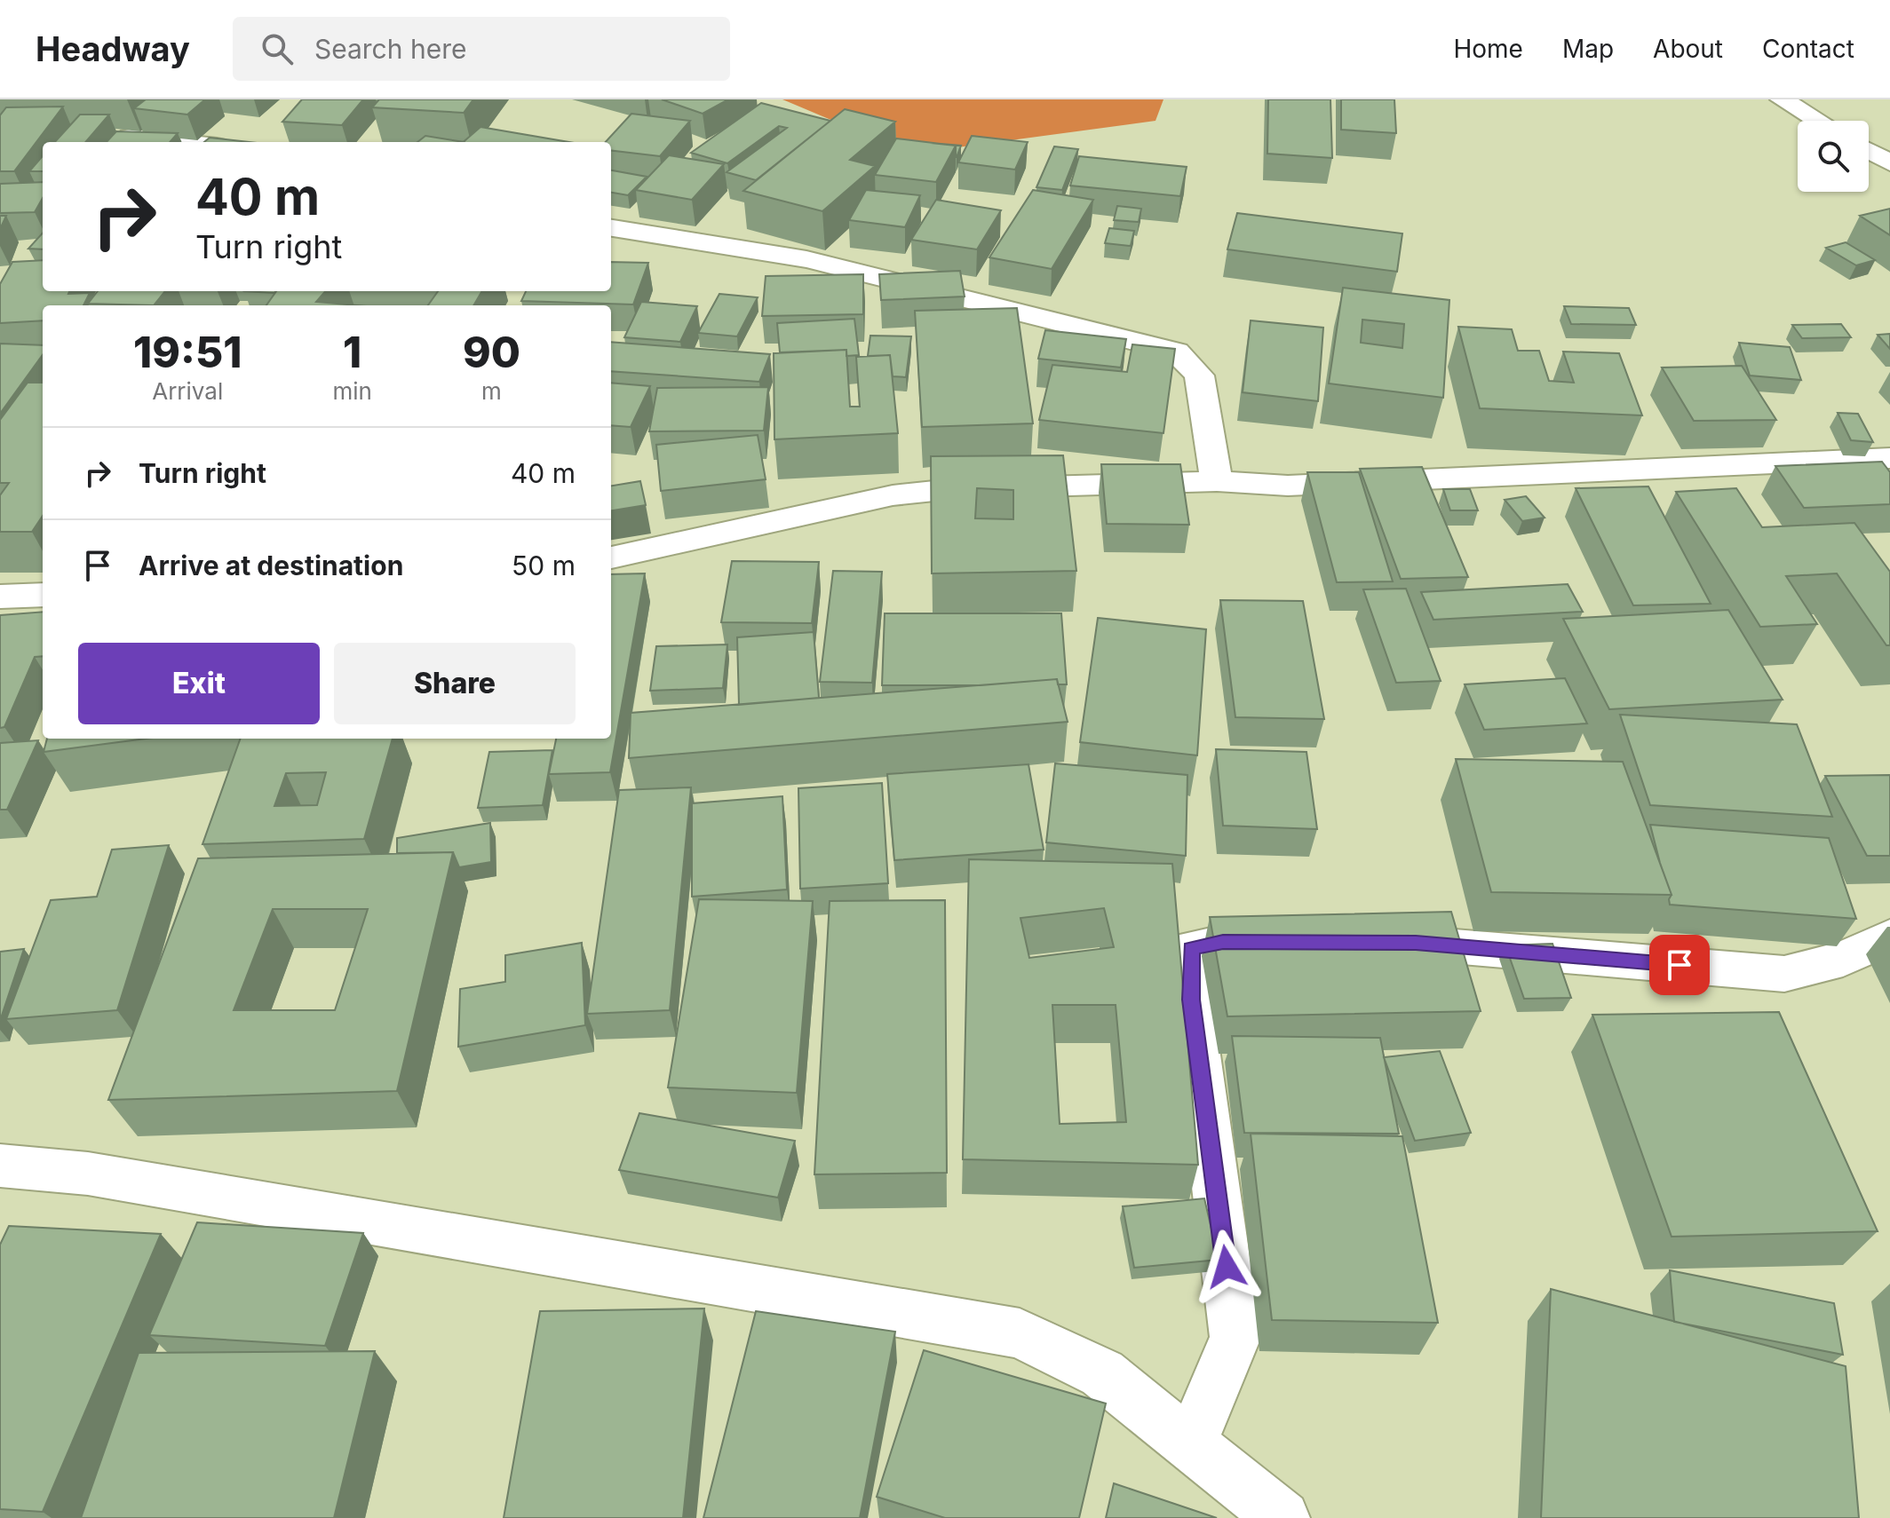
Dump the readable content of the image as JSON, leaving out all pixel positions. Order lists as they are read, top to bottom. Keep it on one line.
{"page":{"header":"Headway","search":"Search here","nav":["Home","Map","About","Contact"],"turn":["40 m","Turn right"],"eta":["19:51","Arrival","1","min","90","m"],"list":[{"name":"Turn right","value":"40 m"},{"name":"Arrive at destination","value":"50 m"}],"buttons":["Exit","Share"]}}
